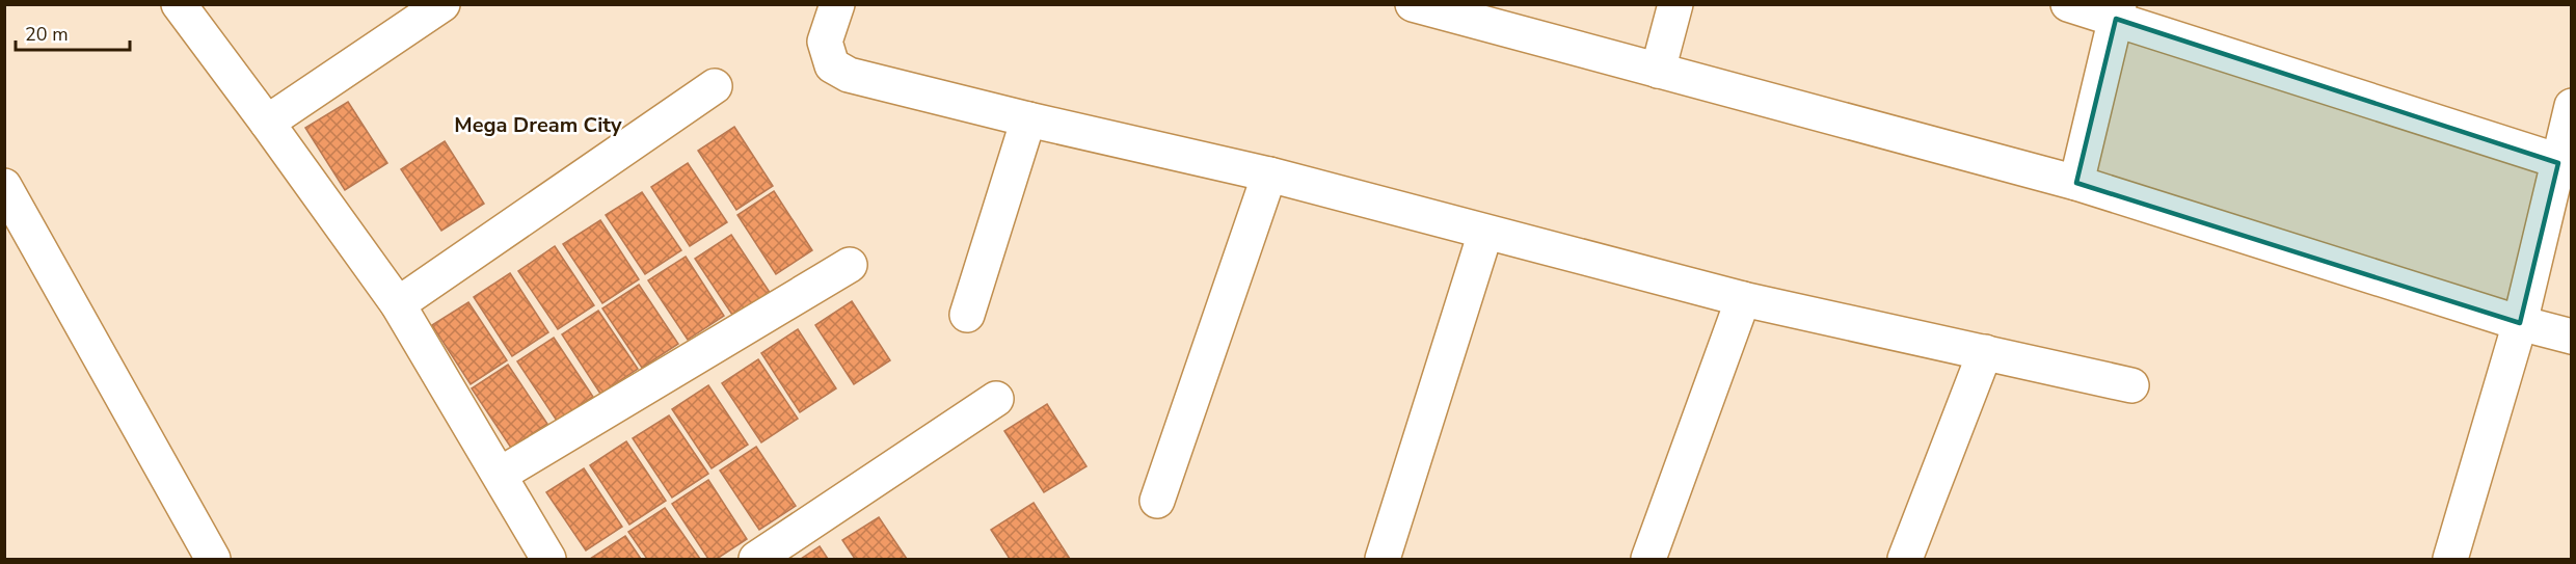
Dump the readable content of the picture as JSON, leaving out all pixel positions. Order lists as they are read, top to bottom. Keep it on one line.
{"districts":["Mega Dream City"],"scale_bar":"20 m"}
